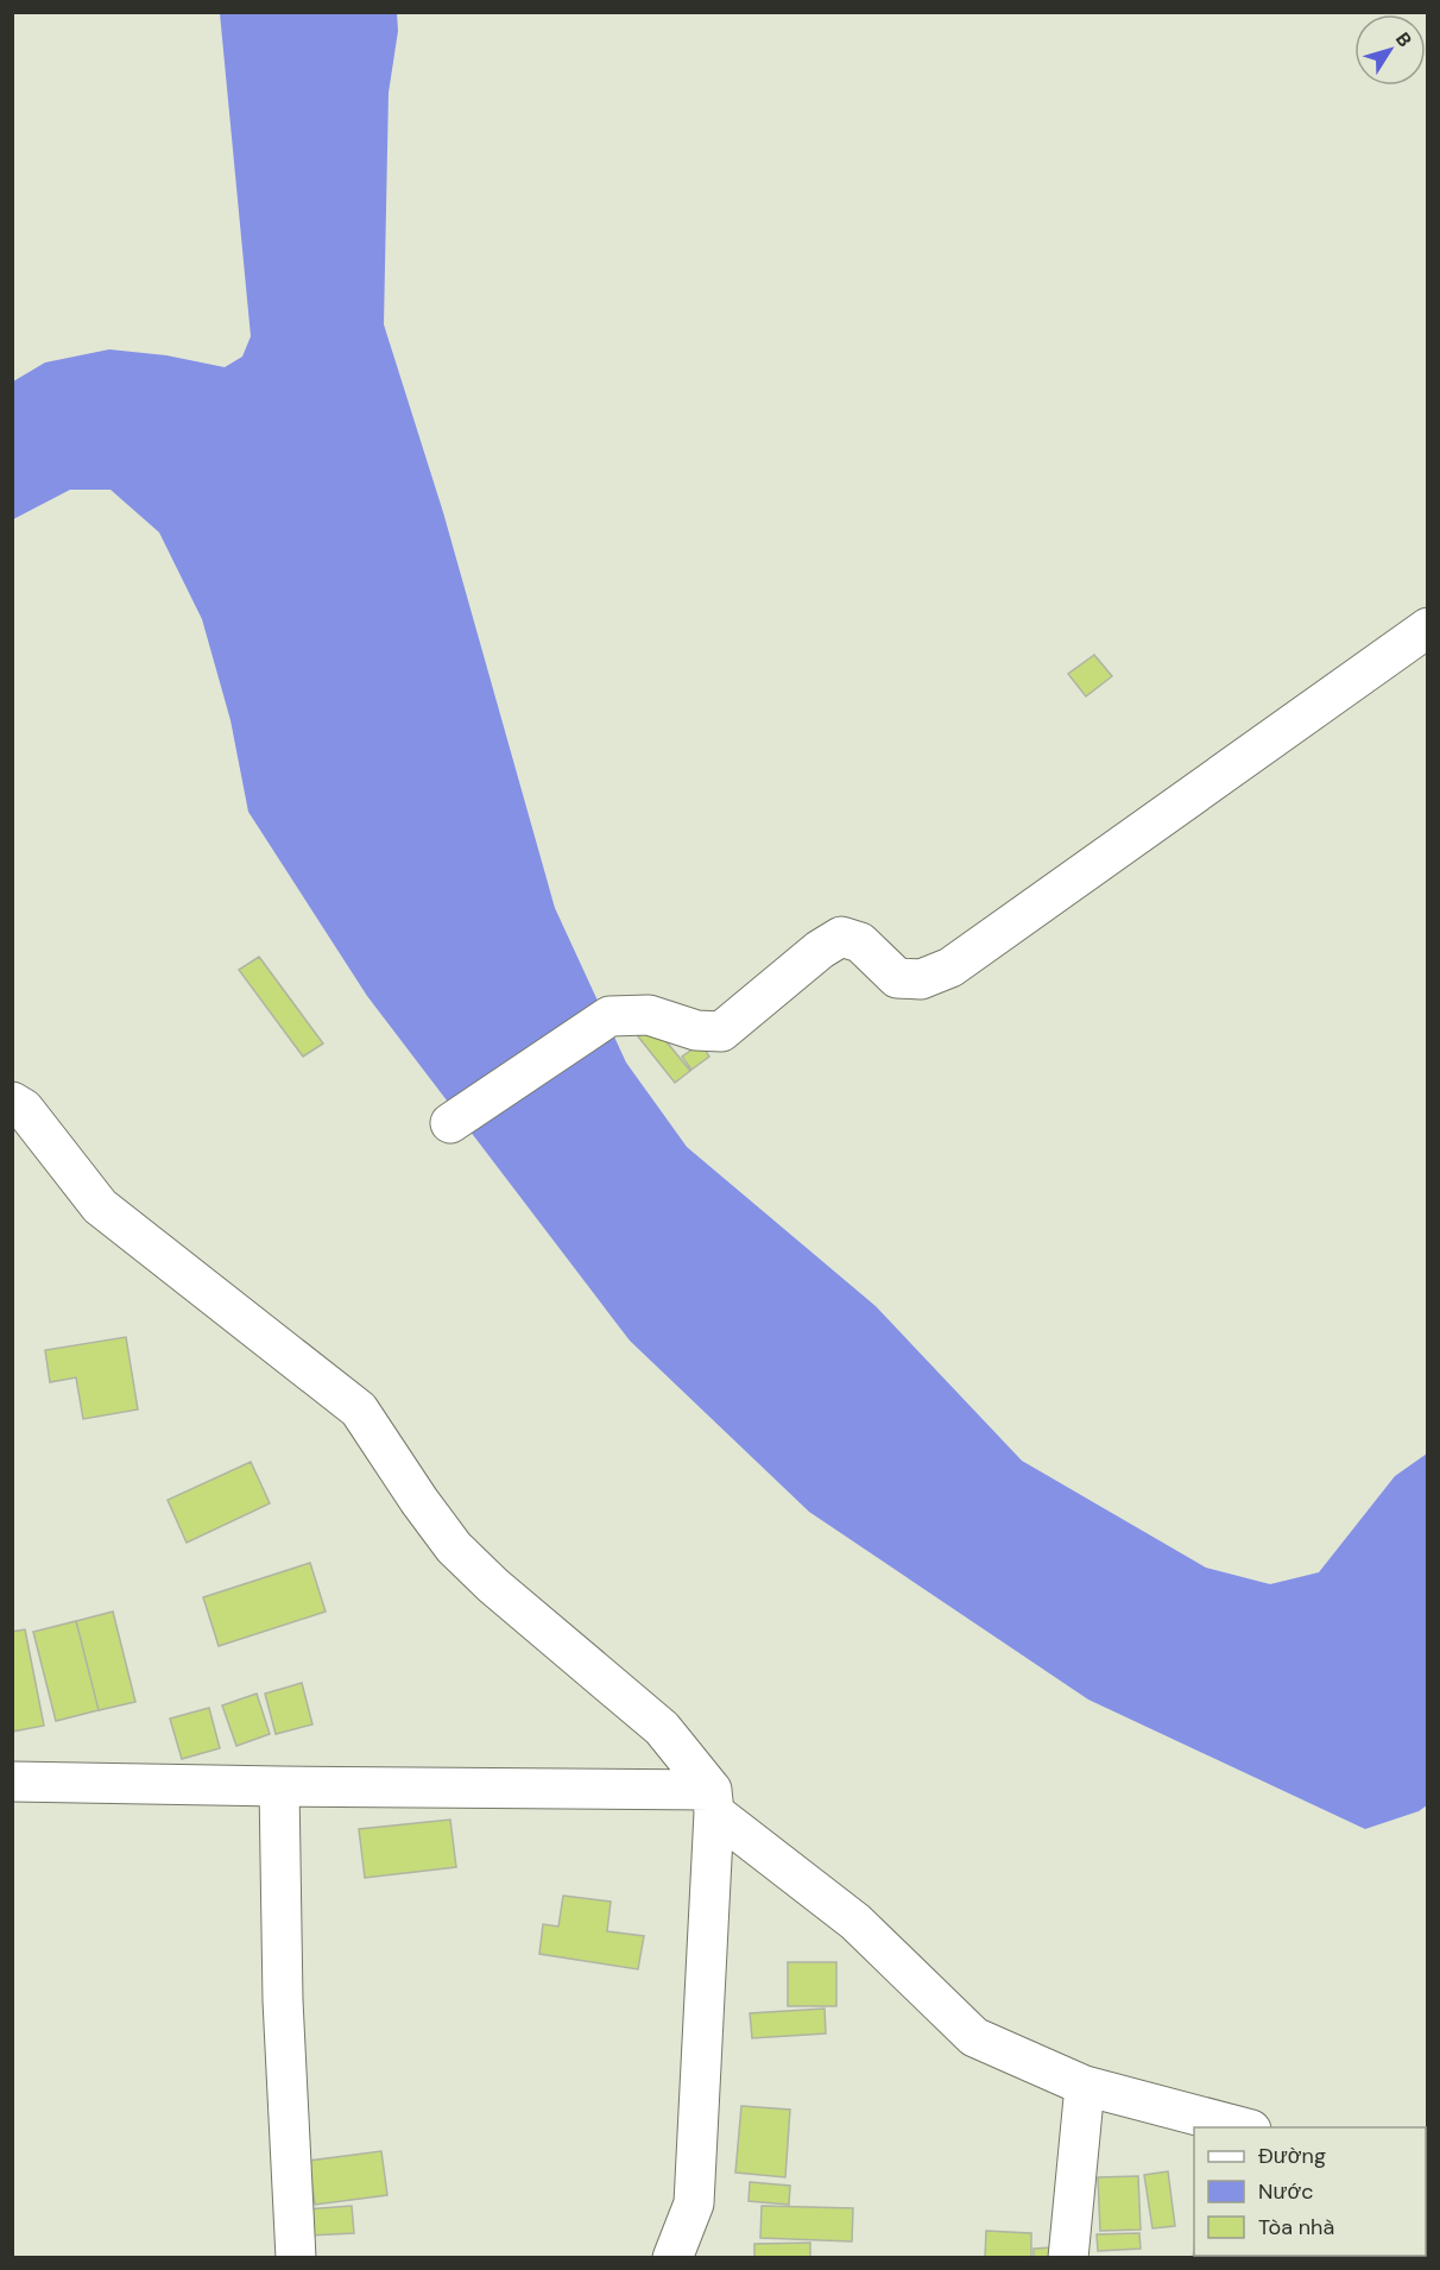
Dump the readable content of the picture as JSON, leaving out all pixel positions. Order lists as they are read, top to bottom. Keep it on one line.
{"legend":["Đường","Nước","Tòa nhà"],"north":"top right"}
